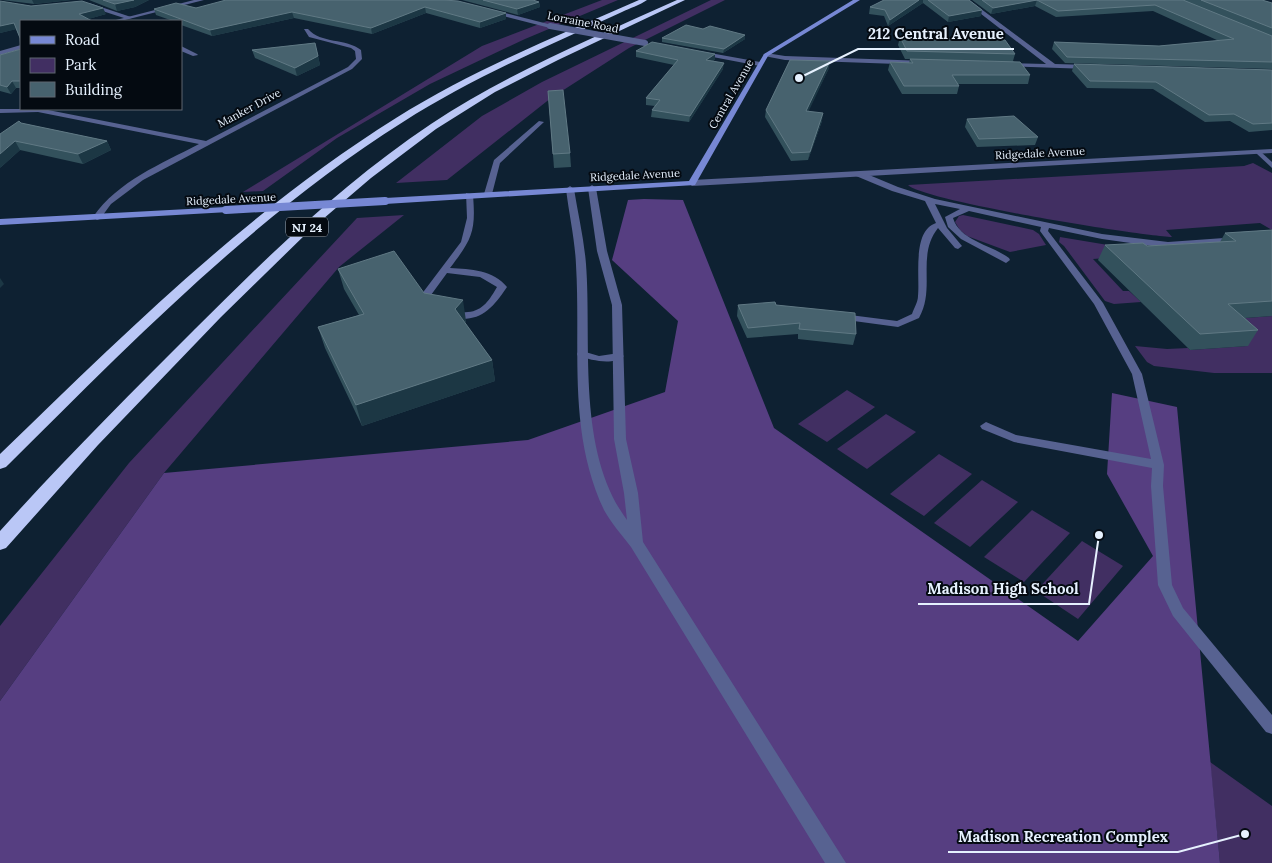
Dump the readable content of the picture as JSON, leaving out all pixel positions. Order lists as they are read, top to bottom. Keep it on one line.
{"streets":{"highway":["NJ 24"],"main road":["Central Avenue","Ridgedale Avenue"],"street":["Lorraine Road","Manker Drive"]},"crossings":[["Central Avenue","Ridgedale Avenue"],["Manker Drive","Ridgedale Avenue"]],"places":["212 Central Avenue","Madison High School","Madison Recreation Complex"],"legend":["Road","Park","Building"]}
